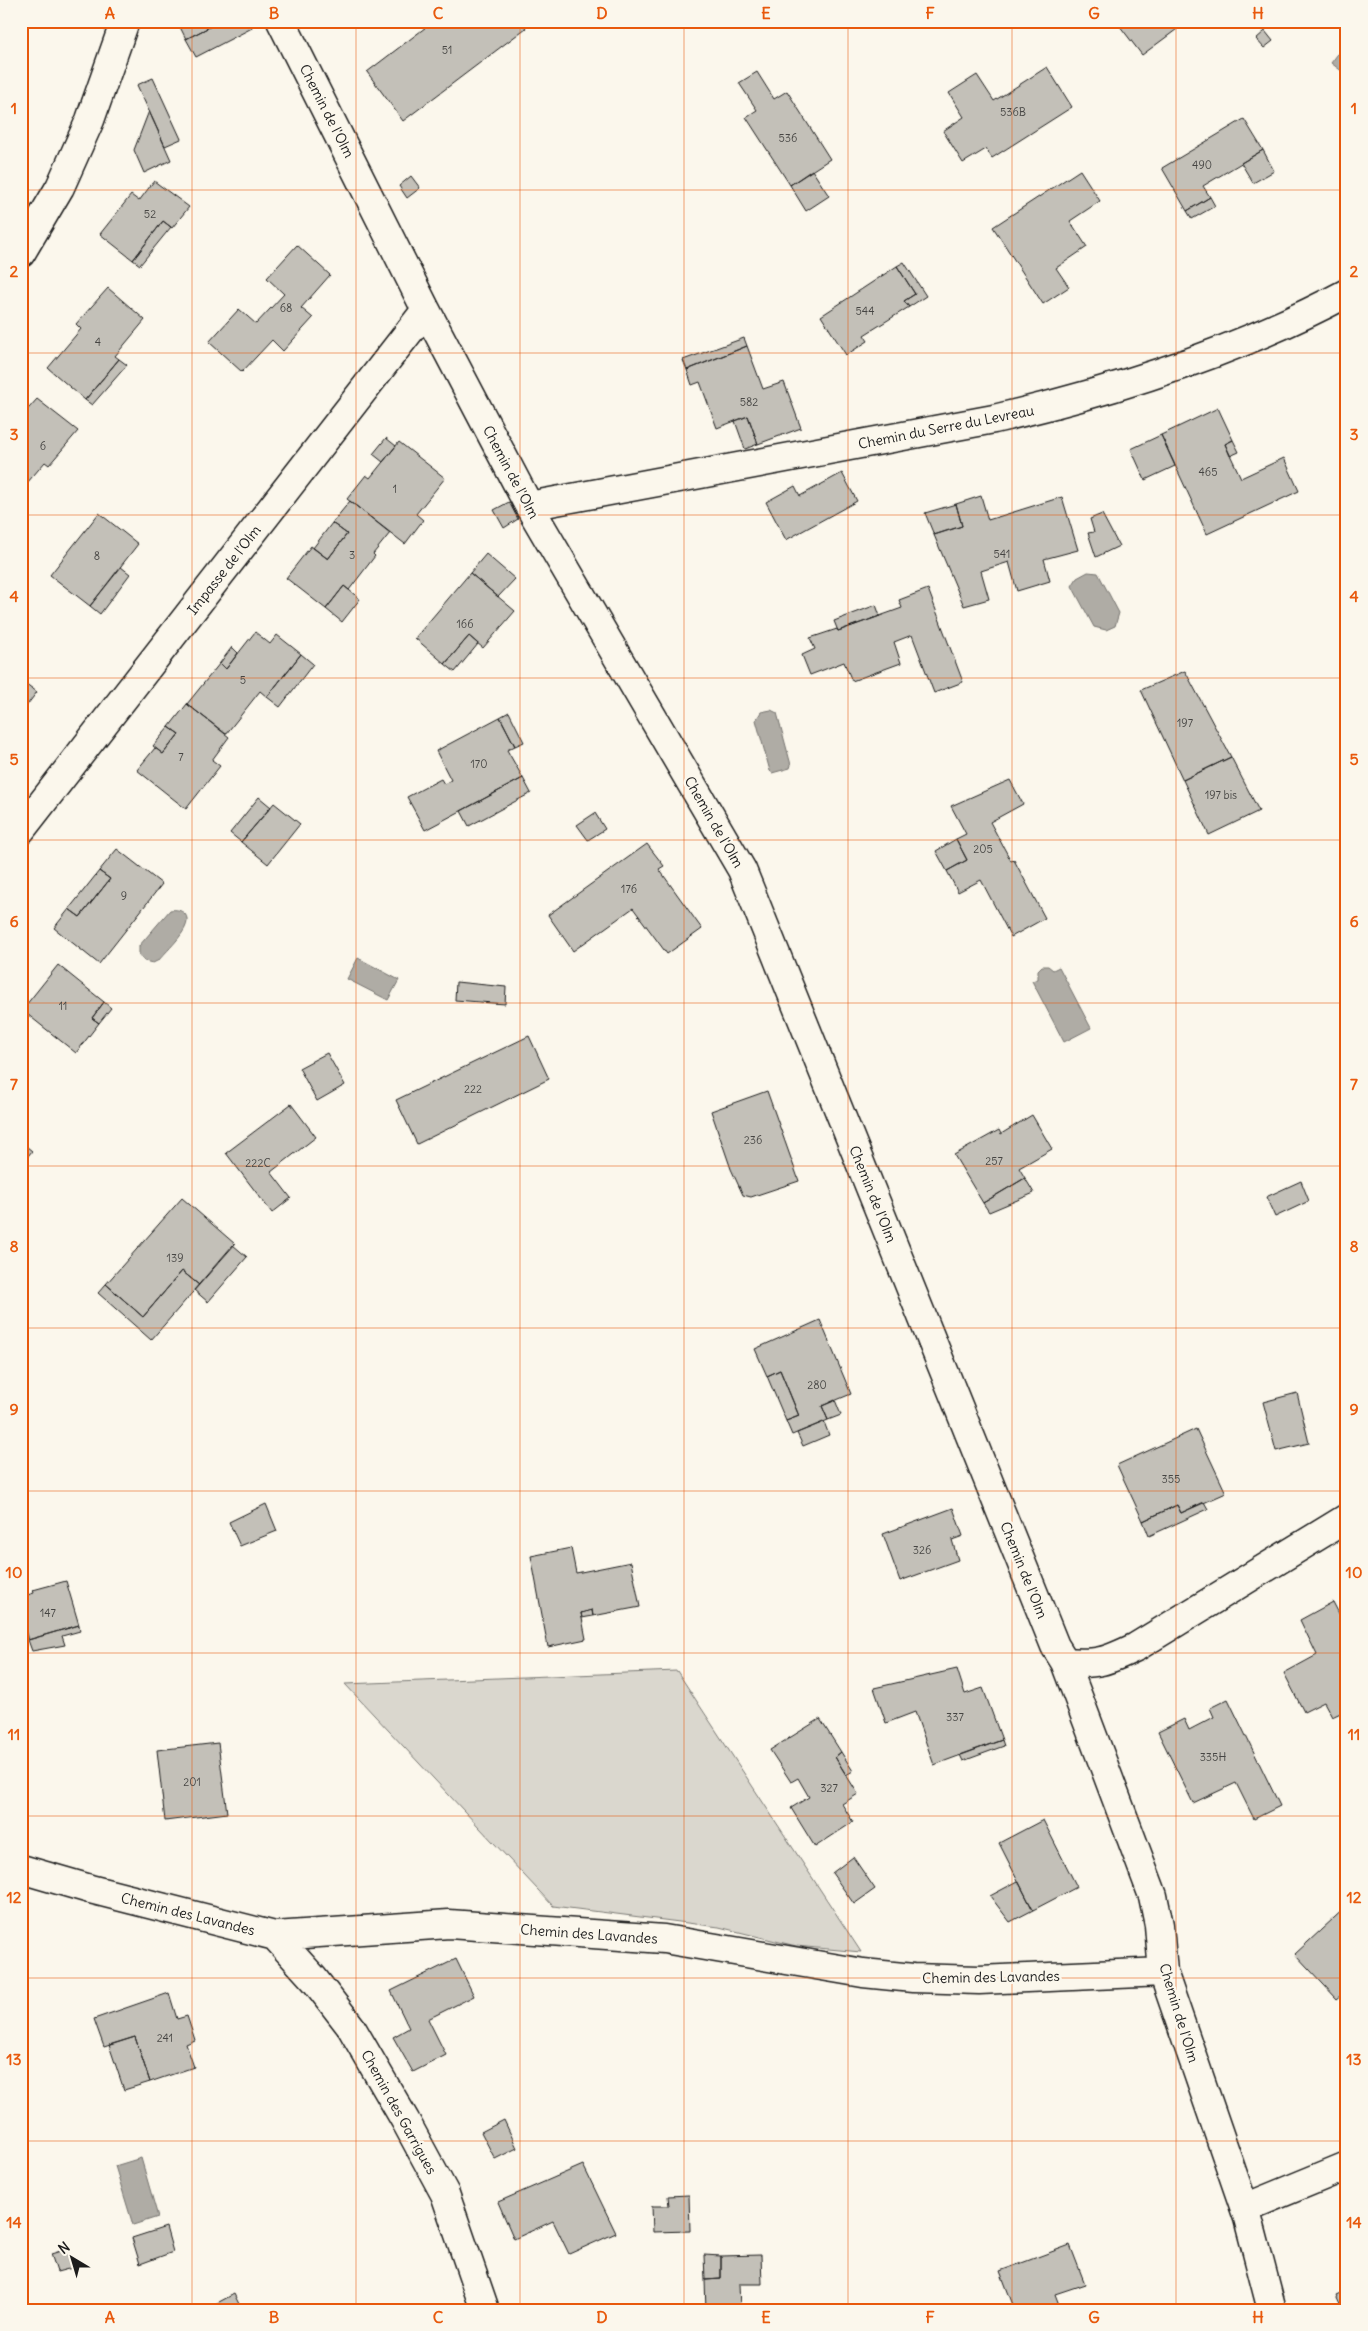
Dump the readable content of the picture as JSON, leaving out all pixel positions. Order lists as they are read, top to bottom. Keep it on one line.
{"streets":{"street":["Chemin de l'Olm","Chemin du Serre du Levreau","Impasse de l'Olm","Chemin des Lavandes","Chemin des Garrigues"]},"crossings":[["Chemin de l'Olm","Chemin du Serre du Levreau"],["Chemin de l'Olm","Impasse de l'Olm"],["Chemin de l'Olm","Chemin des Lavandes"],["Chemin des Lavandes","Chemin des Garrigues"]],"house_numbers":["51","536B","536","490","52","68","544","4","582","6","465","1","541","3","8","166","5","197","7","170","197 bis","205","176","9","11","222","236","257","222C","139","280","355","326","147","337","335H","201","327","241"],"north":"top left","grid":{"columns":["A","B","C","D","E","F","G","H"],"rows":["1","2","3","4","5","6","7","8","9","10","11","12","13","14"]}}
